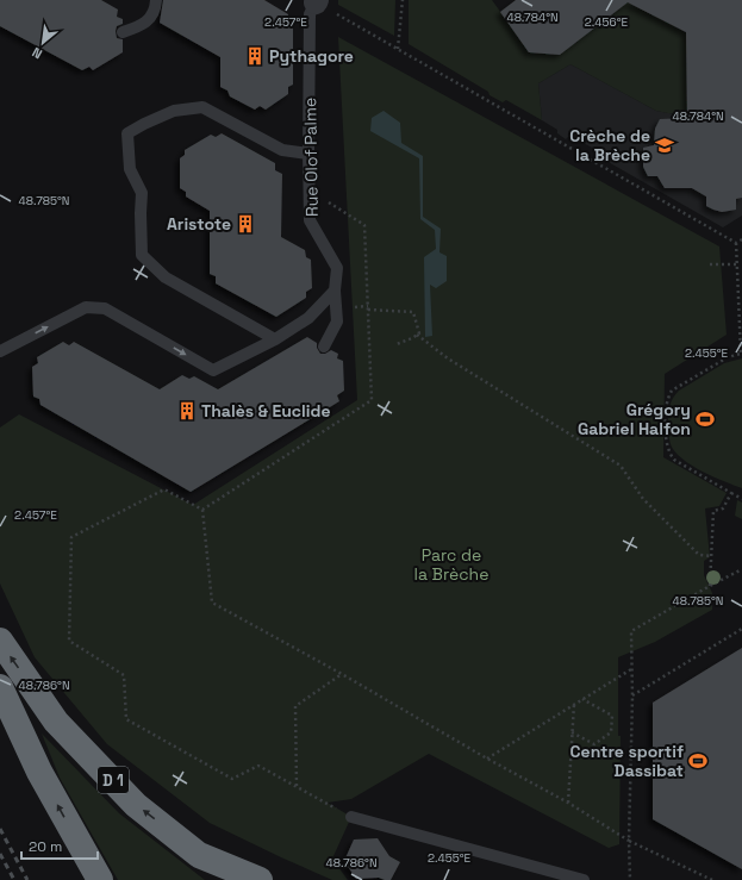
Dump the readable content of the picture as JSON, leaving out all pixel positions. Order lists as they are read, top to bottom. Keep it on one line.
{"streets":{"highway":["D 1"],"lane":["Rue Olof Palme"]},"parks":["Parc de la Brèche"],"places":{"building":["Pythagore","Aristote","Thalès & Euclide"],"school or university":["Crèche de la Brèche"],"sports":["Grégory Gabriel Halfon","Centre sportif Dassibat"]},"scale_bar":"20 m","north":"bottom left","coordinates":["48.784°N","2.457°E","2.456°E","48.785°N","2.455°E","48.786°N"]}
